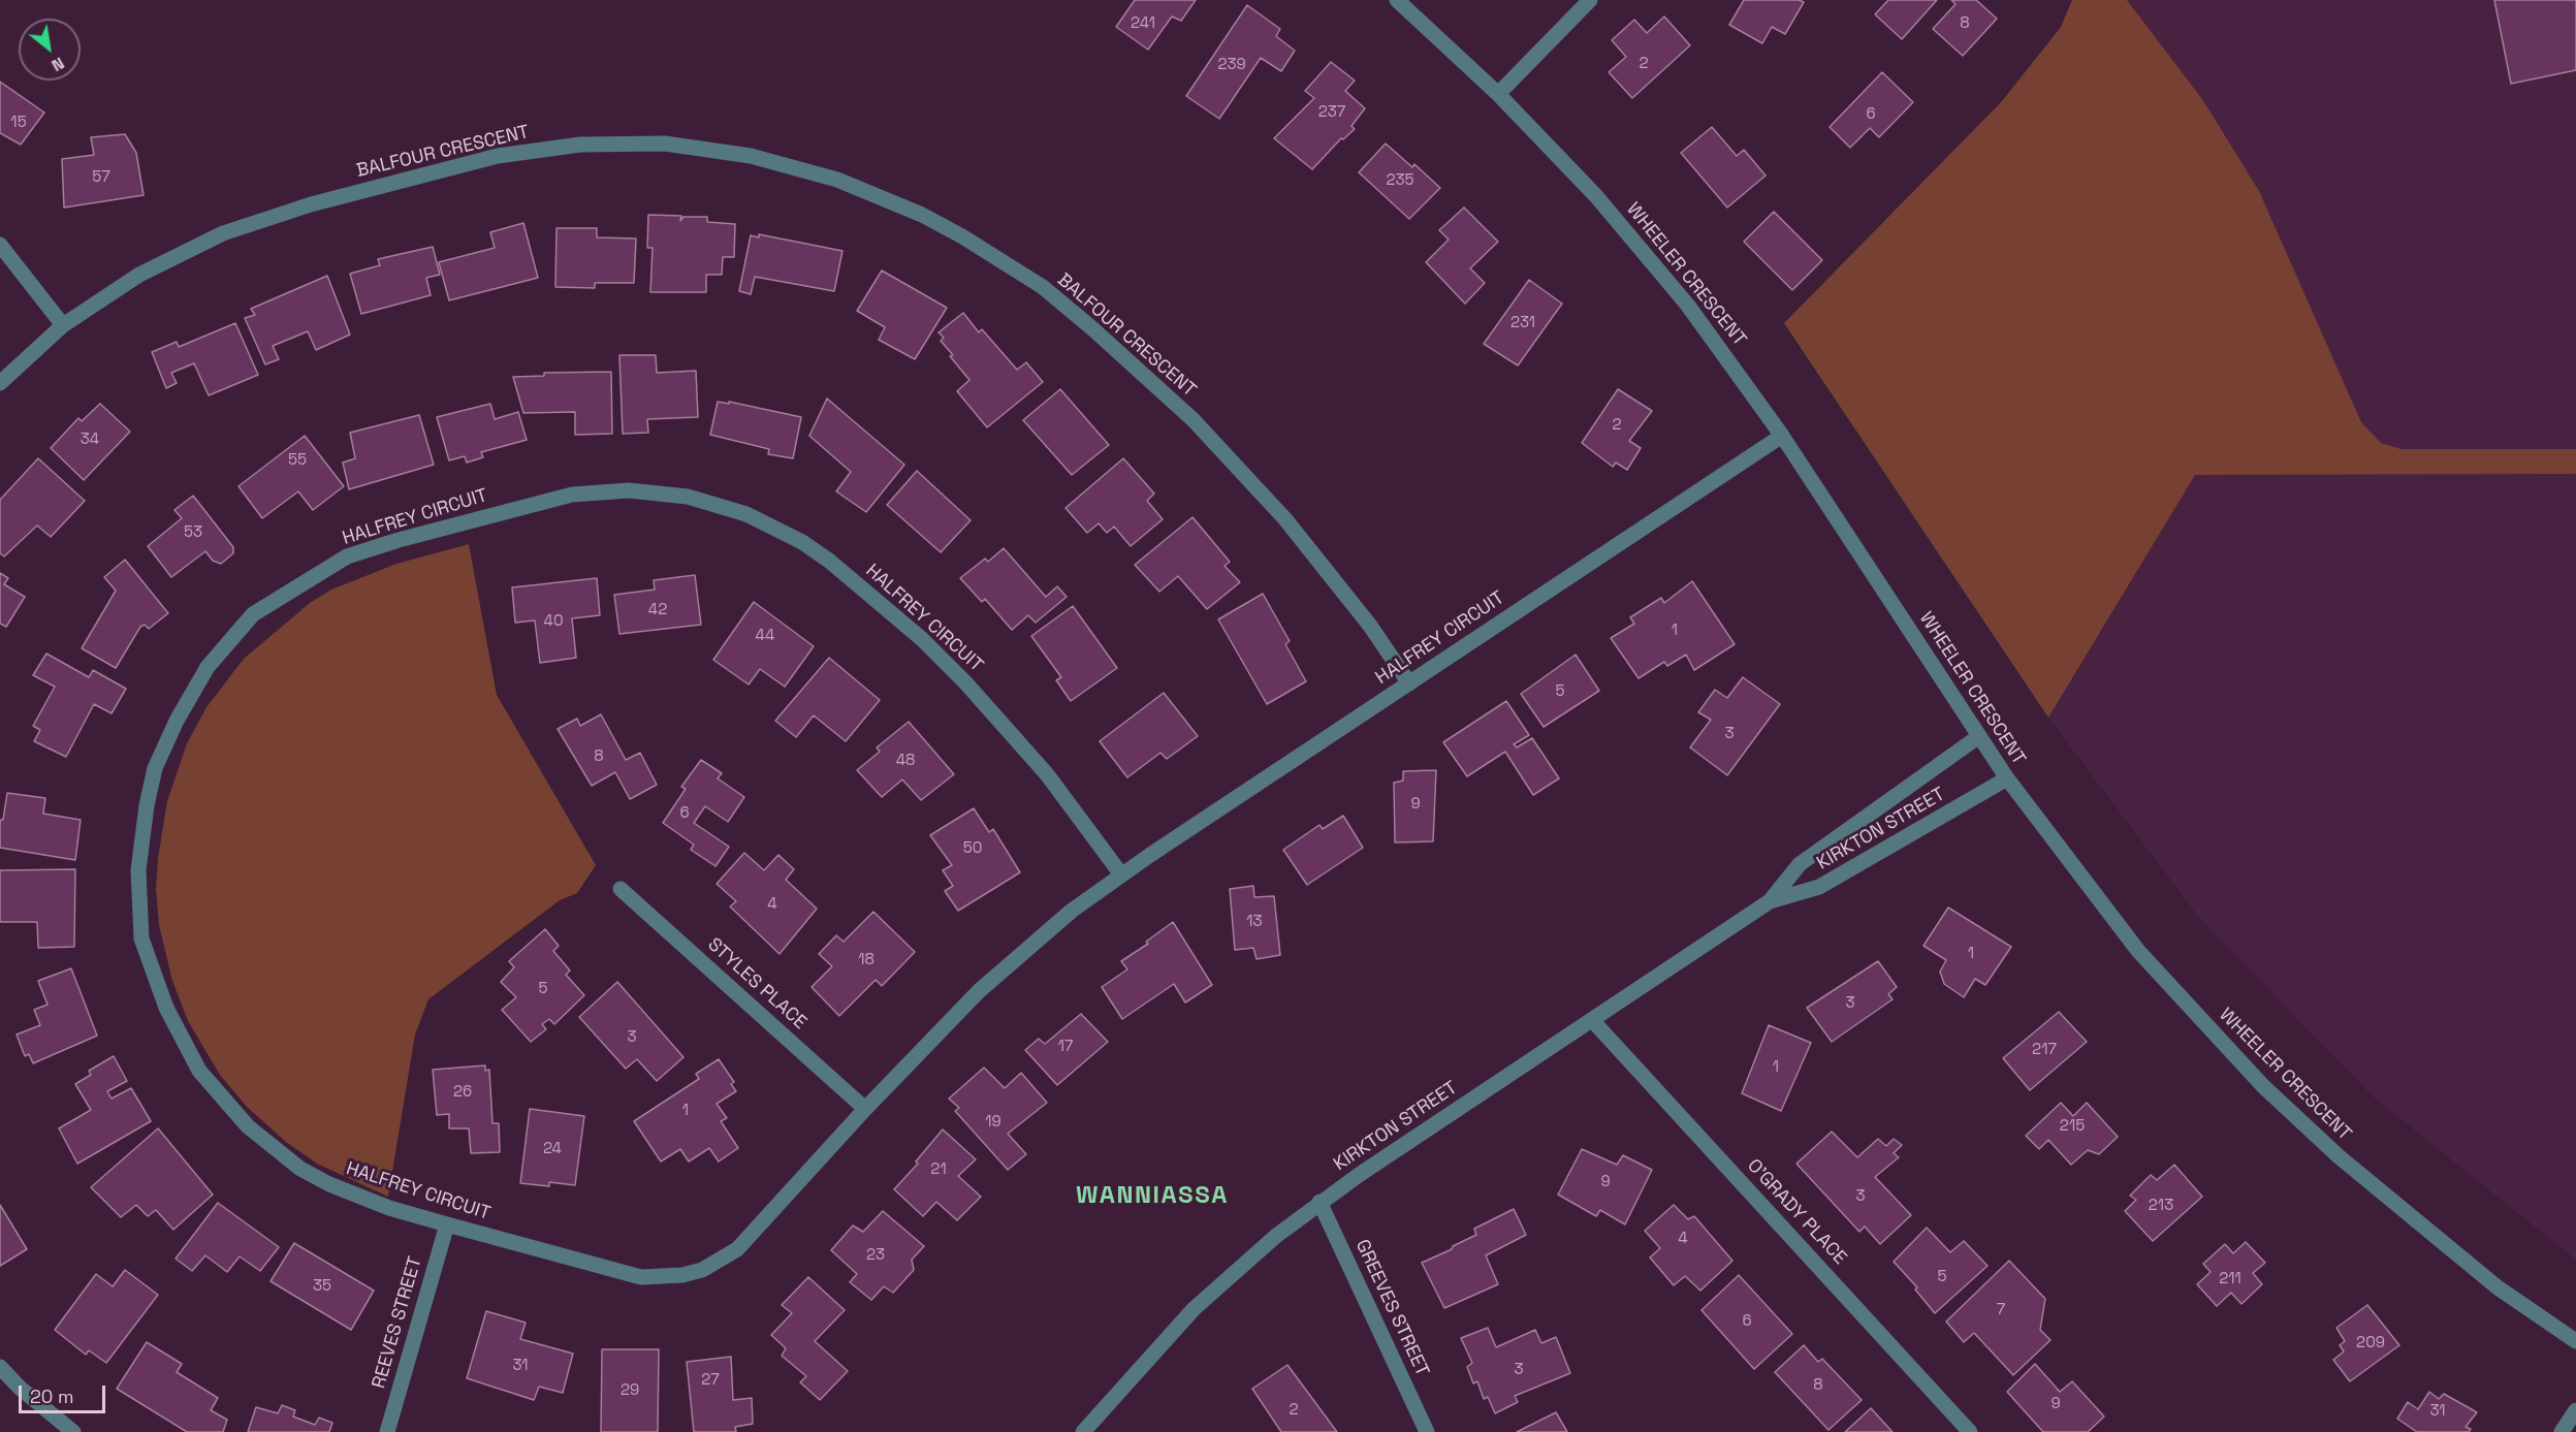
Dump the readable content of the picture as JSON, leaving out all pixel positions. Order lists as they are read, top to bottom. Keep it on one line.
{"streets":{"street":["BALFOUR CRESCENT","WHEELER CRESCENT","HALFREY CIRCUIT","KIRKTON STREET","STYLES PLACE","O'GRADY PLACE","GREEVES STREET","REEVES STREET"]},"crossings":[["BALFOUR CRESCENT","HALFREY CIRCUIT"],["WHEELER CRESCENT","HALFREY CIRCUIT"],["WHEELER CRESCENT","KIRKTON STREET"],["HALFREY CIRCUIT","STYLES PLACE"],["HALFREY CIRCUIT","REEVES STREET"],["KIRKTON STREET","O'GRADY PLACE"],["KIRKTON STREET","GREEVES STREET"]],"districts":["WANNIASSA"],"house_numbers":["241","8","2","239","237","6","15","57","235","231","2","34","55","53","42","40","1","44","5","3","8","48","9","6","50","4","13","1","18","5","3","3","17","217","1","26","1","19","215","24","21","9","3","213","4","23","5","211","35","7","6","209","31","3","27","8","29","9","2","31"],"scale_bar":"20 m","north":"bottom right"}
